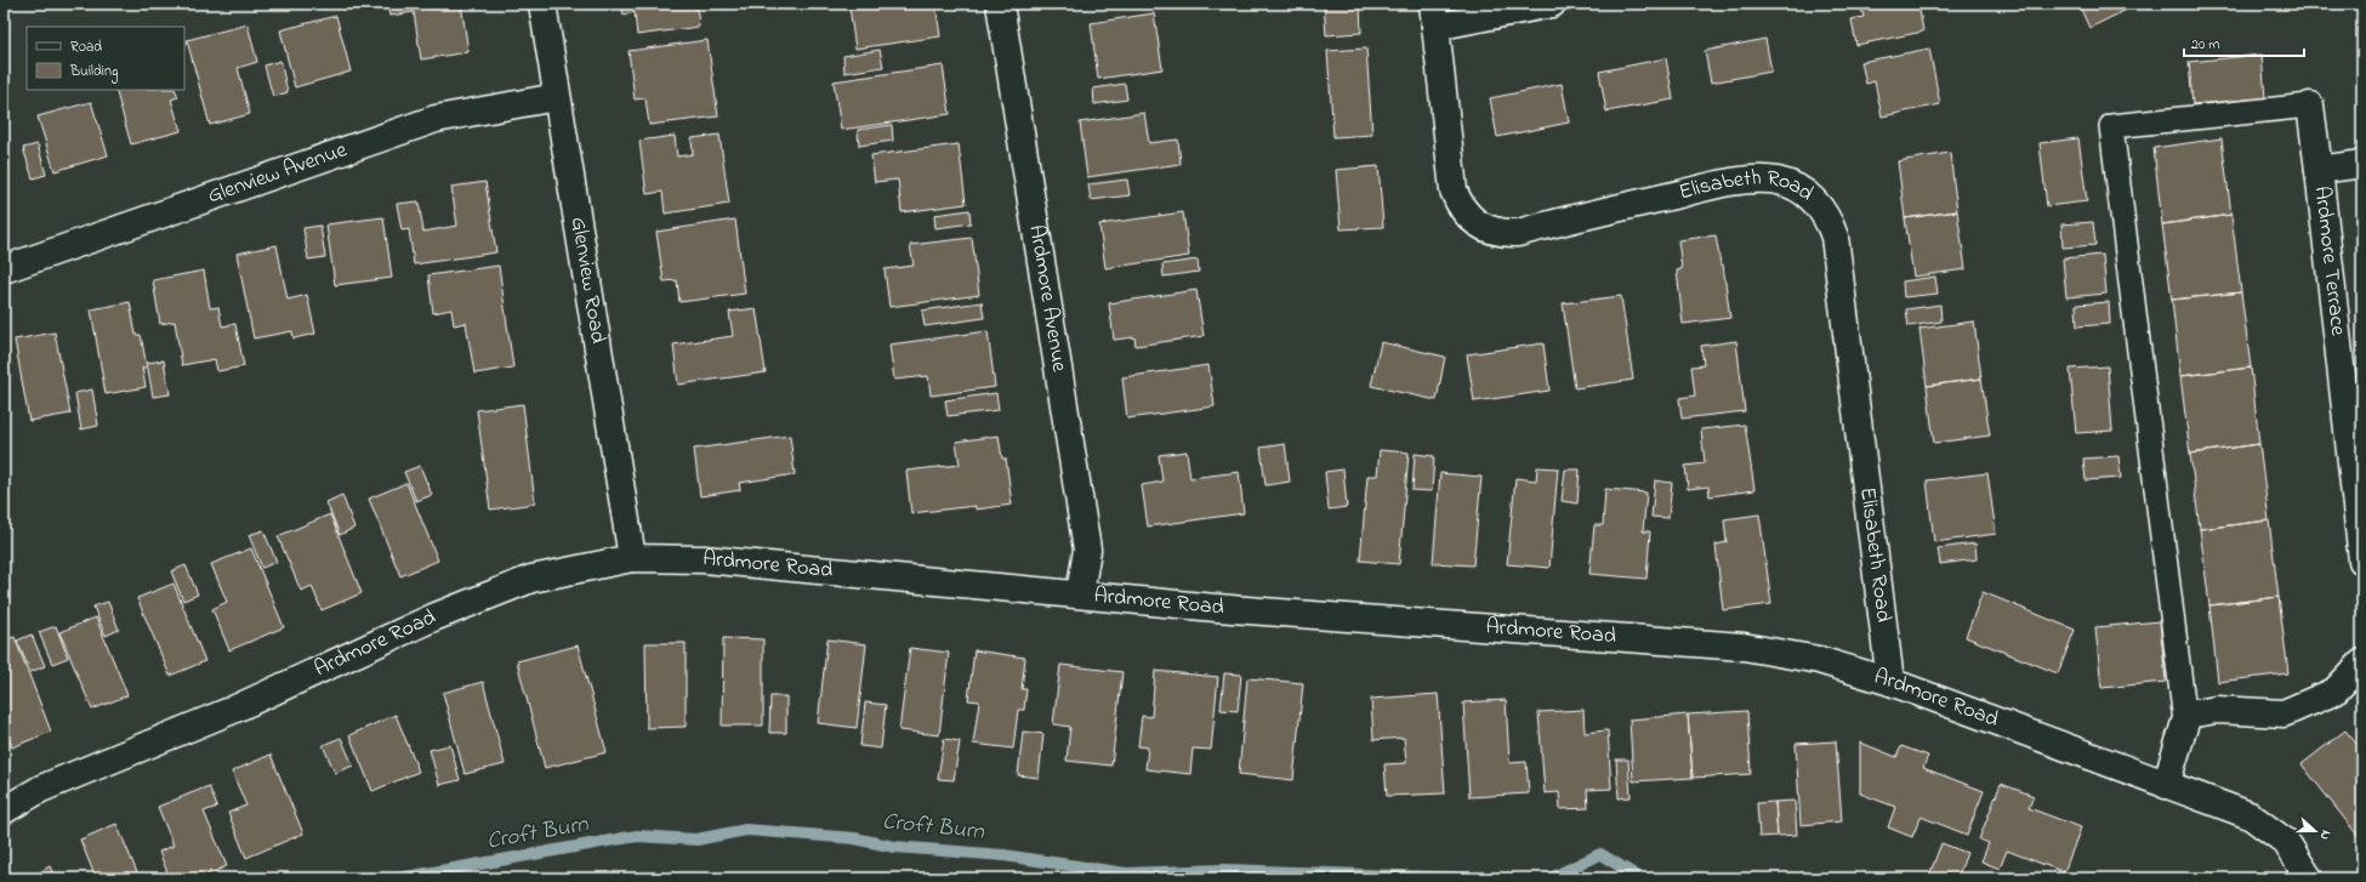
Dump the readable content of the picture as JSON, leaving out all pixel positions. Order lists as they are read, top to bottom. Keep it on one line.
{"streets":{"street":["Glenview Avenue","Elisabeth Road","Ardmore Terrace","Glenview Road","Ardmore Avenue","Ardmore Road"]},"crossings":[["Glenview Avenue","Glenview Road"],["Elisabeth Road","Ardmore Road"],["Glenview Road","Ardmore Road"],["Ardmore Avenue","Ardmore Road"]],"water":["Croft Burn"],"legend":["Road","Building"],"scale_bar":"20 m","north":"right"}
